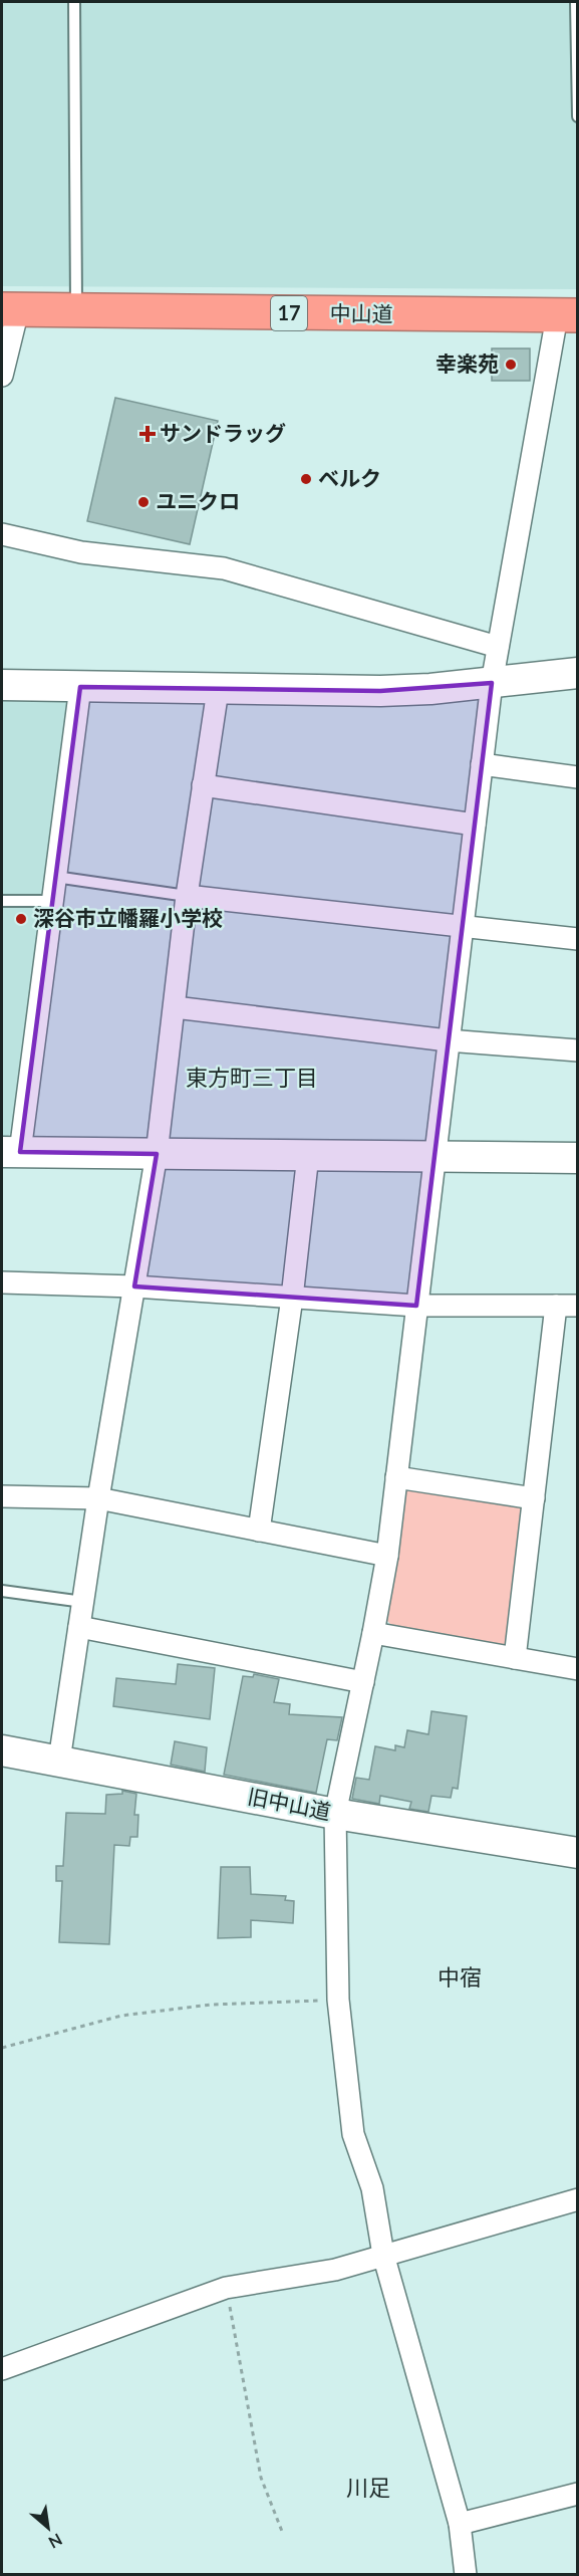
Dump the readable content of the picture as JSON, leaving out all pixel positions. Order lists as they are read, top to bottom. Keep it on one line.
{"streets":{"highway":["17","中山道"],"street":["旧中山道"]},"districts":["東方町三丁目","中宿","川足"],"places":{"other":["幸楽苑","ベルク","ユニクロ","深谷市立幡羅小学校"],"health":["サンドラッグ"]},"north":"bottom right"}
